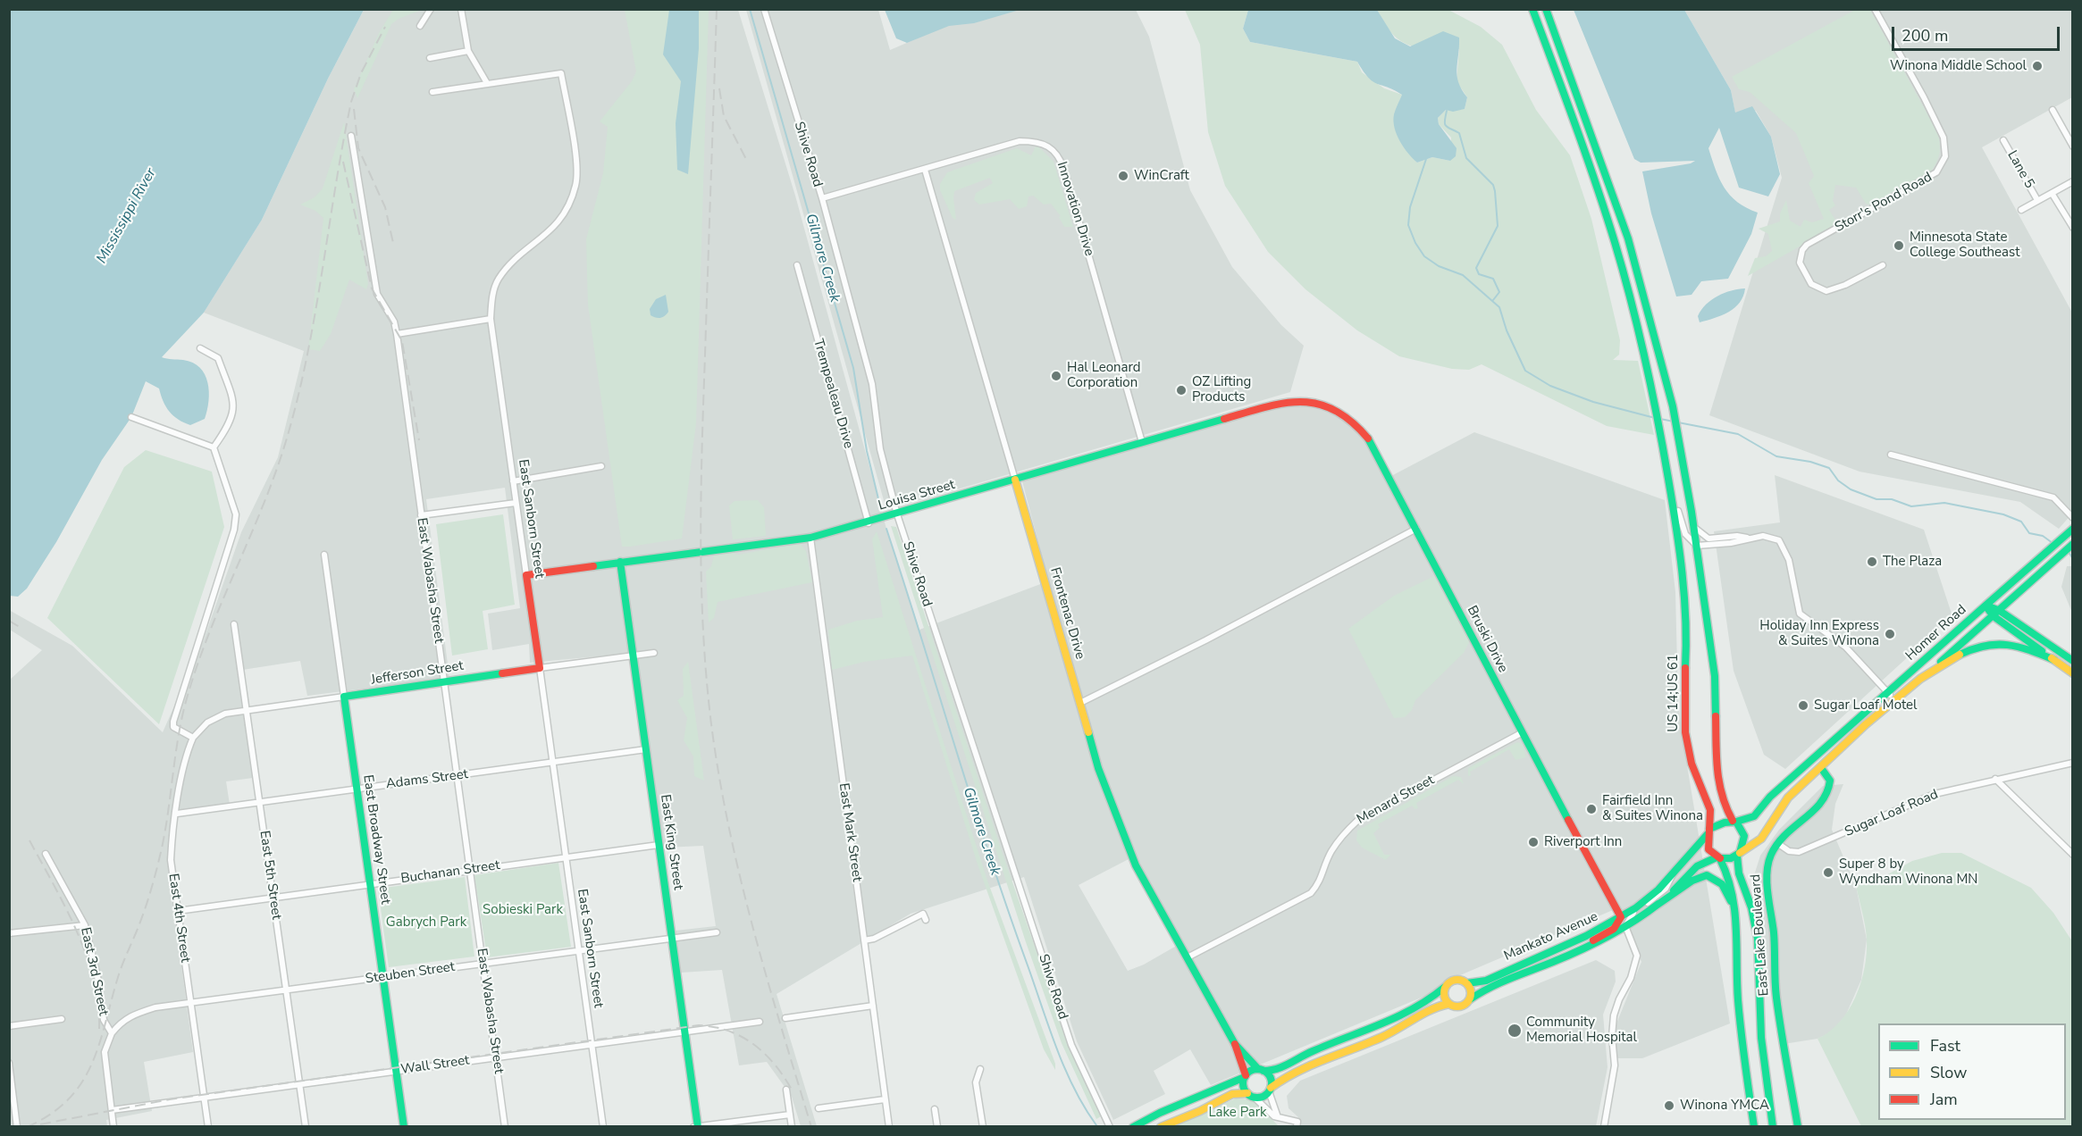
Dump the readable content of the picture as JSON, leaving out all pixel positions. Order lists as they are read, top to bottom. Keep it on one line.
{"streets":{"main road":["Louisa Street","East Sanborn Street","Frontenac Drive","Homer Road","Bruski Drive","Jefferson Street","US 14;US 61","East Broadway Street","East King Street","East Lake Boulevard","Mankato Avenue"],"street":["Shive Road","Lane 5","Storr's Pond Road","Innovation Drive","Trempealeau Drive","East Wabasha Street","Adams Street","Menard Street","Sugar Loaf Road","East Mark Street","Buchanan Street","East 5th Street","East 4th Street","East 3rd Street","Steuben Street","Wall Street"]},"crossings":[["Shive Road","Innovation Drive"],["Shive Road","Louisa Street"],["Innovation Drive","Louisa Street"],["Innovation Drive","Frontenac Drive"],["Trempealeau Drive","Louisa Street"],["Louisa Street","East Sanborn Street"],["Louisa Street","Frontenac Drive"],["Louisa Street","Bruski Drive"],["Louisa Street","East Mark Street"],["Louisa Street","East King Street"],["East Sanborn Street","Jefferson Street"],["East Sanborn Street","Adams Street"],["East Sanborn Street","Buchanan Street"],["East Sanborn Street","Steuben Street"],["East Sanborn Street","Wall Street"],["East Wabasha Street","Jefferson Street"],["East Wabasha Street","Adams Street"],["East Wabasha Street","Buchanan Street"],["East Wabasha Street","Steuben Street"],["East Wabasha Street","Wall Street"],["Frontenac Drive","Menard Street"],["Frontenac Drive","Mankato Avenue"],["Homer Road","US 14;US 61"],["Homer Road","East Lake Boulevard"],["Homer Road","Mankato Avenue"],["Bruski Drive","Menard Street"],["Bruski Drive","Mankato Avenue"],["Jefferson Street","East Broadway Street"],["Jefferson Street","East King Street"],["Jefferson Street","East 5th Street"],["Jefferson Street","East 4th Street"],["US 14;US 61","Mankato Avenue"],["Adams Street","East Broadway Street"],["Adams Street","East King Street"],["Adams Street","East 5th Street"],["Adams Street","East 4th Street"],["Sugar Loaf Road","East Lake Boulevard"],["East Broadway Street","Buchanan Street"],["East Broadway Street","Steuben Street"],["East Broadway Street","Wall Street"],["East King Street","Buchanan Street"],["East King Street","Steuben Street"],["East King Street","Wall Street"],["Buchanan Street","East 5th Street"],["Buchanan Street","East 4th Street"],["East 5th Street","Steuben Street"],["East 5th Street","Wall Street"],["East 4th Street","Steuben Street"],["East 4th Street","Wall Street"],["East 3rd Street","Steuben Street"],["East 3rd Street","Wall Street"]],"water":["Mississippi River","Gilmore Creek"],"parks":["Sobieski Park","Gabrych Park","Lake Park"],"places":["Winona Middle School","WinCraft","Minnesota State College Southeast","Hal Leonard Corporation","OZ Lifting Products","The Plaza","Holiday Inn Express & Suites Winona","Sugar Loaf Motel","Fairfield Inn & Suites Winona","Riverport Inn","Super 8 by Wyndham Winona MN","Community Memorial Hospital","Winona YMCA"],"legend":["Fast","Slow","Jam"],"scale_bar":"200 m"}
